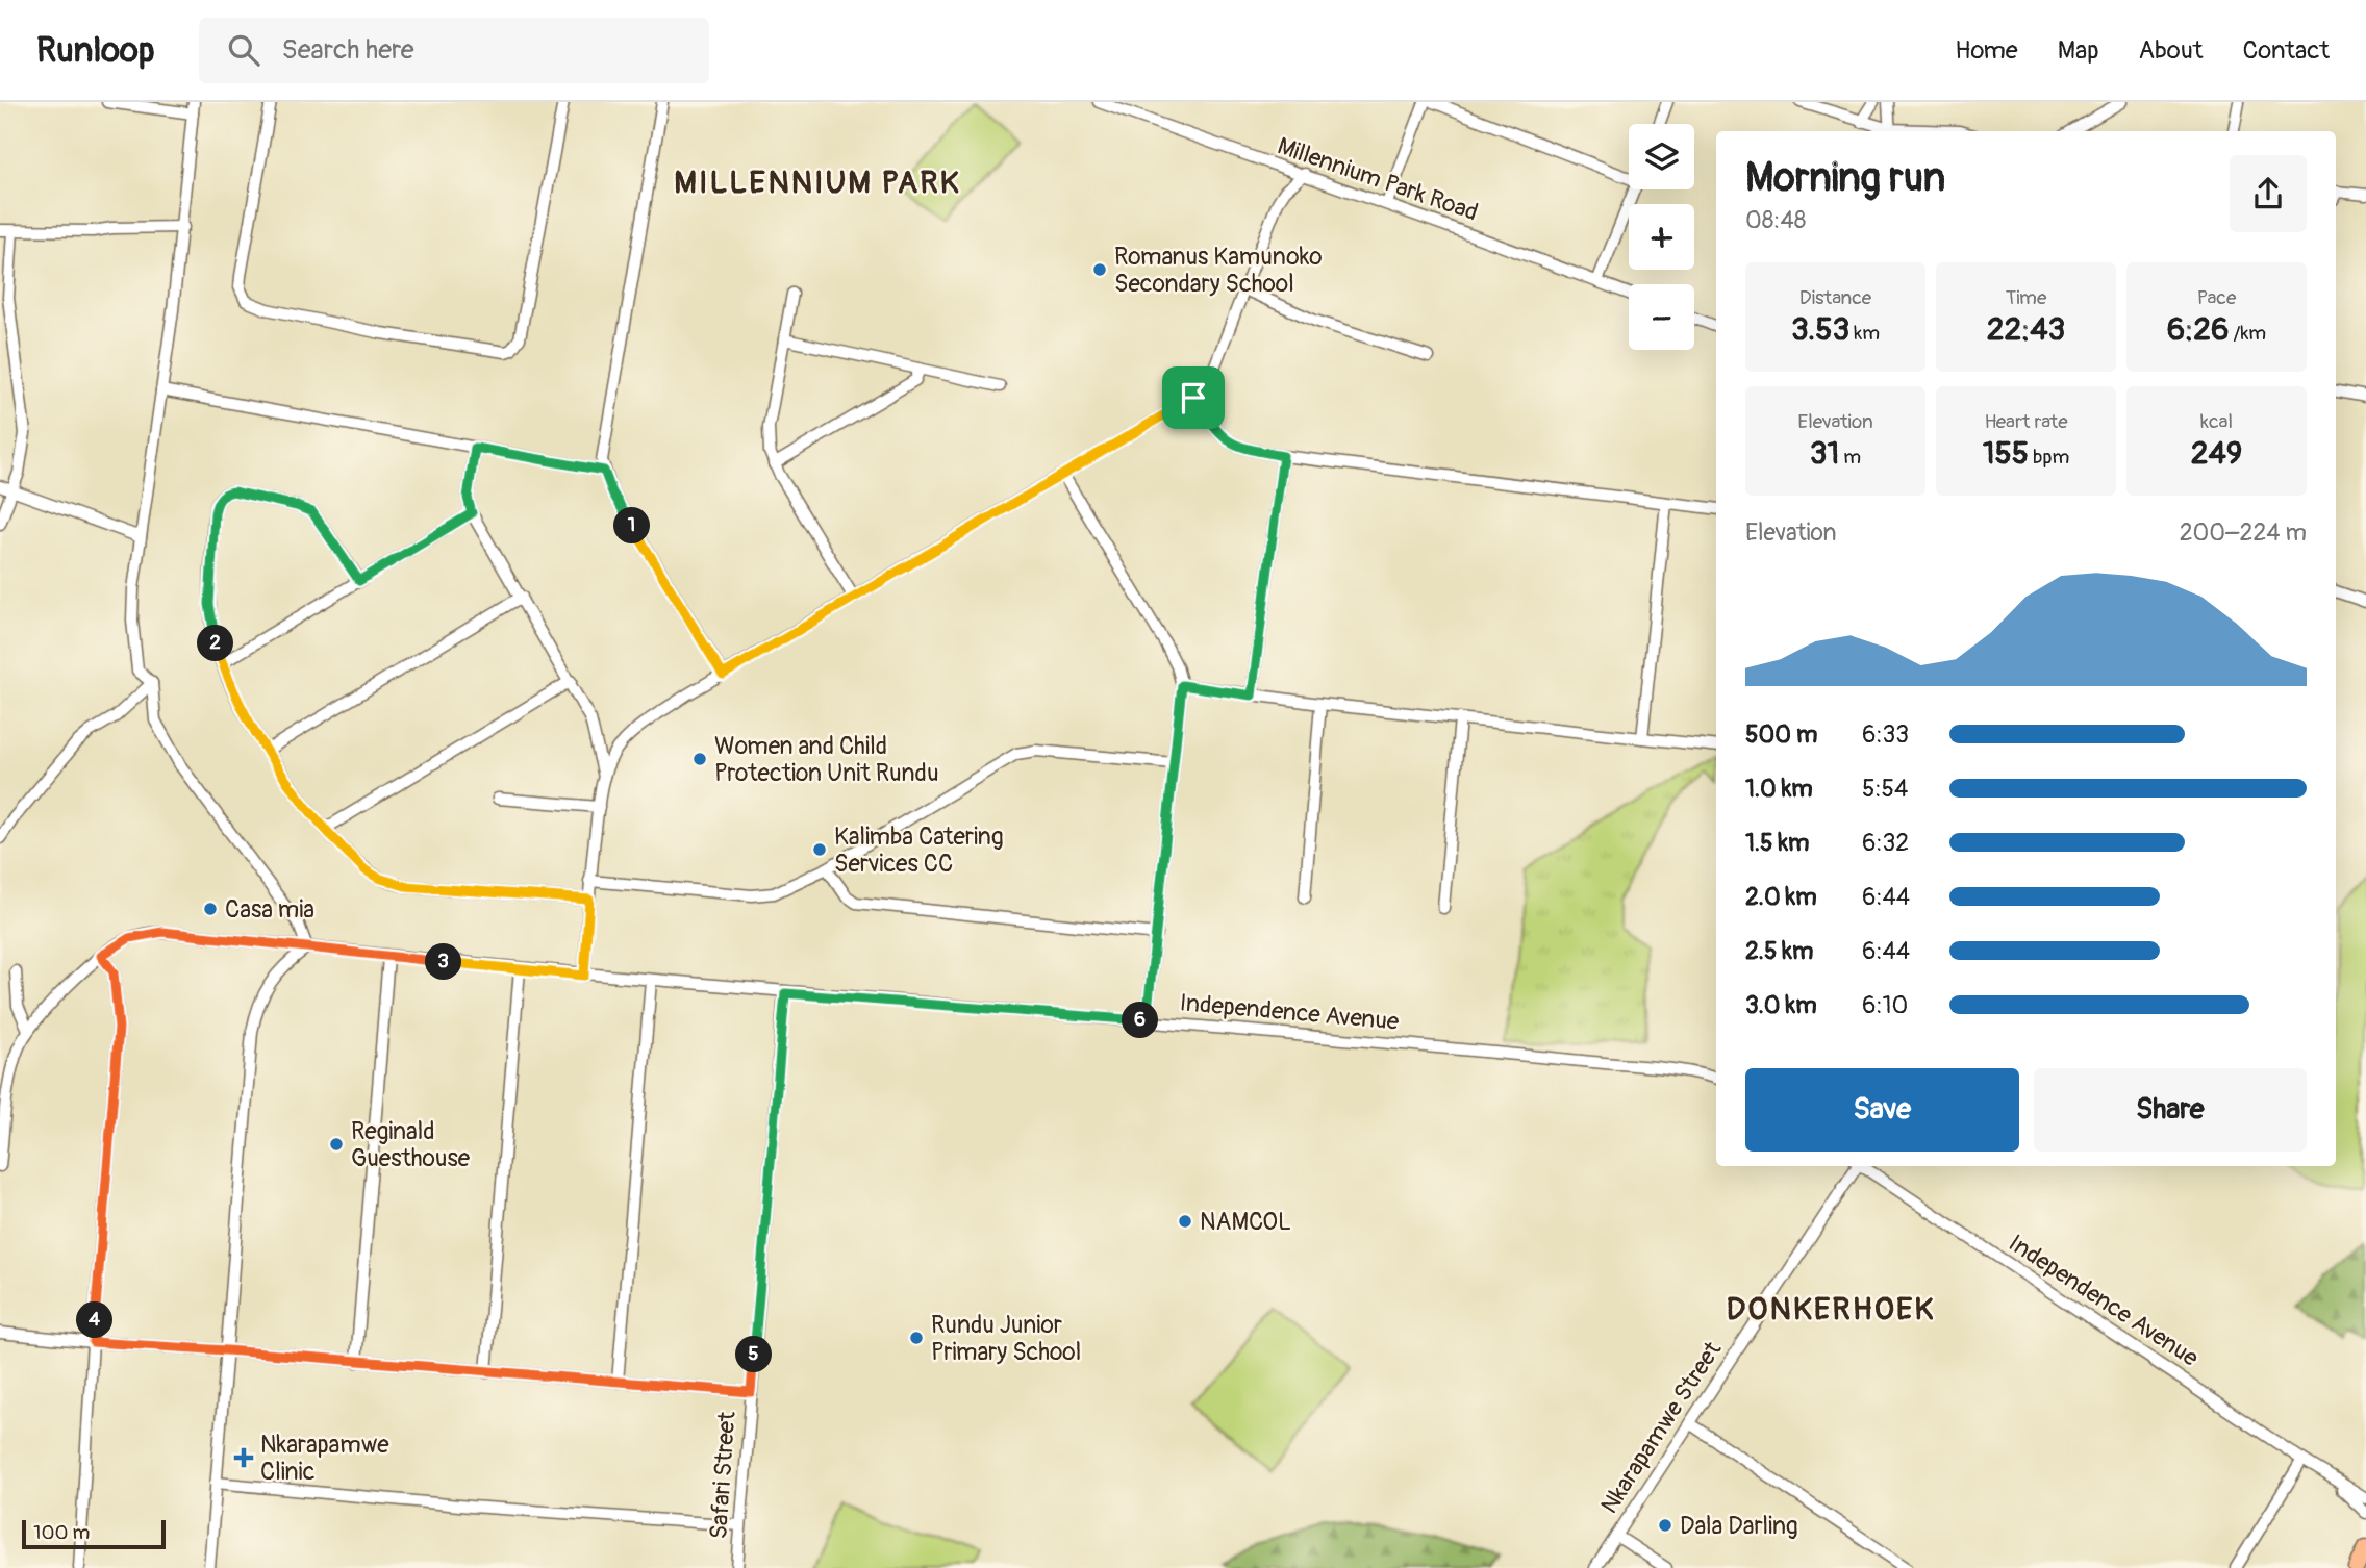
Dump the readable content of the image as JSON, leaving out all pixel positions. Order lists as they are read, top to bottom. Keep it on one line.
{"streets":{"street":["Millennium Park Road","Independence Avenue","Nkarapamwe Street","Safari Street"]},"crossings":[["Independence Avenue","Safari Street"]],"districts":["MILLENNIUM PARK","DONKERHOEK"],"places":{"other":["Romanus Kamunoko Secondary School","Women and Child Protection Unit Rundu","Kalimba Catering Services CC","Casa mia","Reginald Guesthouse","NAMCOL","Rundu Junior Primary School","Dala Darling"],"health":["Nkarapamwe Clinic"]},"scale_bar":"100 m","page":{"header":"Runloop","search":"Search here","nav":["Home","Map","About","Contact"],"map_buttons":["+","−"],"heading":["Morning run","08:48"],"stats":[["Distance","3.53 km"],["Time","22:43"],["Pace","6:26 /km"],["Elevation","31 m"],["Heart rate","155 bpm"],["kcal","249"]],"chart":["Elevation","200–224 m"],"pins":["1","2","3","6","4","5"],"list":[{"name":"500 m","note":"6:33"},{"name":"1.0 km","note":"5:54"},{"name":"1.5 km","note":"6:32"},{"name":"2.0 km","note":"6:44"},{"name":"2.5 km","note":"6:44"},{"name":"3.0 km","note":"6:10"}],"buttons":["Save","Share"],"scale":"100 m"}}
